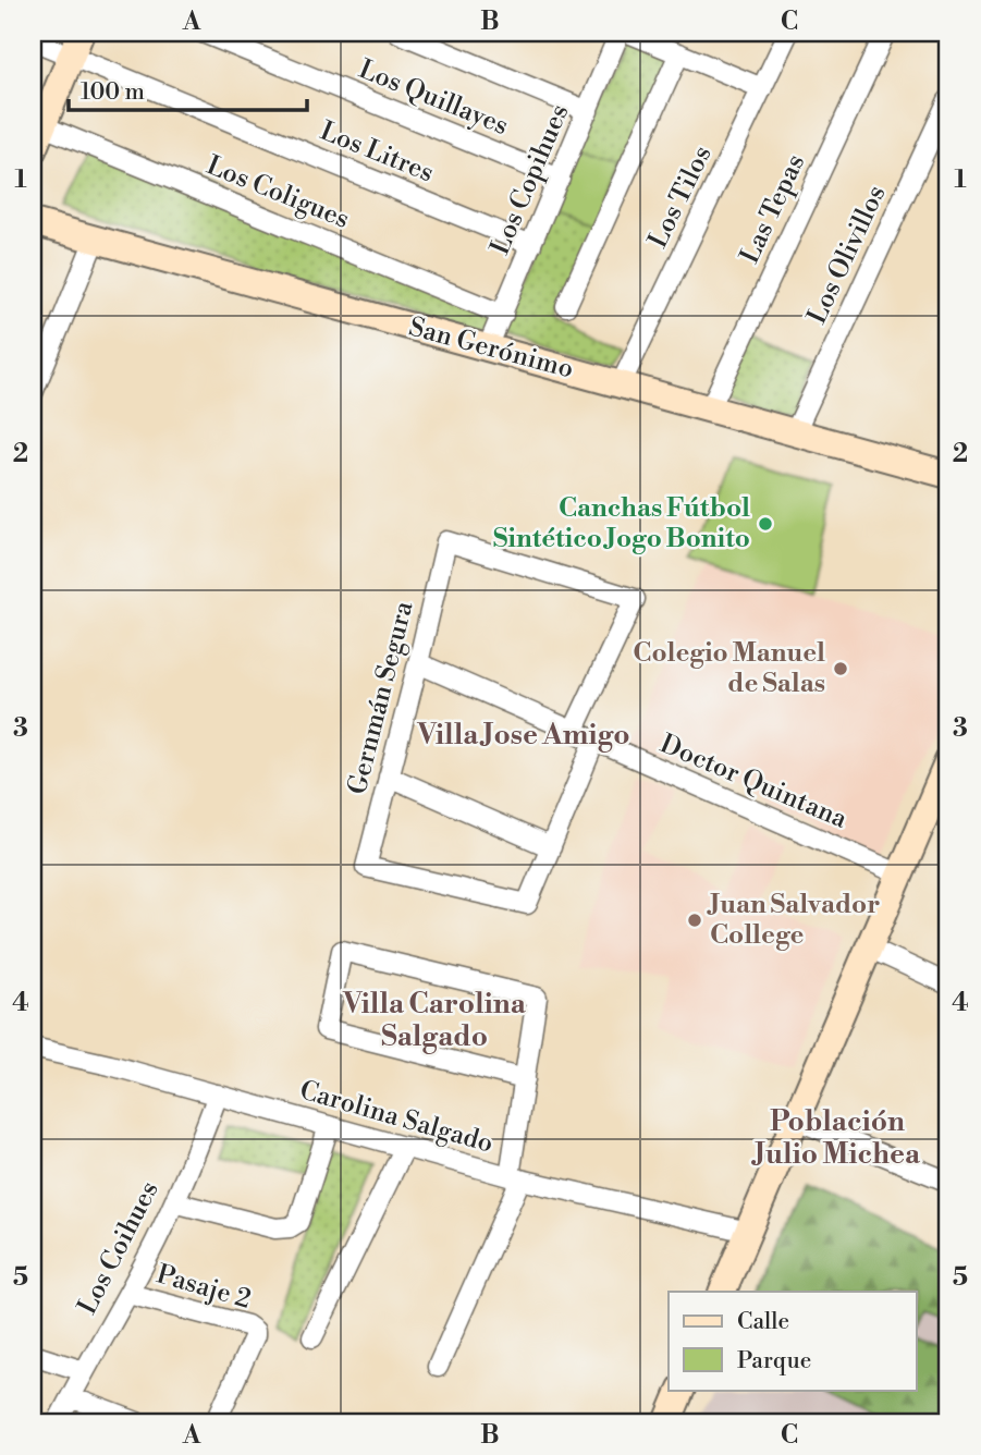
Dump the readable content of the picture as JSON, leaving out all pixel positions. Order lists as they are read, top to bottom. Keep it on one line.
{"streets":{"street":["Los Quillayes","Los Litres","Los Copihues","Los Coligues","Los Tilos","Las Tepas","Los Olivillos","San Gerónimo","Gernmán Segura","Doctor Quintana","Carolina Salgado","Los Coihues","Pasaje 2"]},"crossings":[["Los Quillayes","Los Copihues"],["Los Litres","Los Copihues"],["Los Copihues","Los Coligues"],["Los Copihues","San Gerónimo"],["Los Tilos","San Gerónimo"],["Las Tepas","San Gerónimo"],["Los Olivillos","San Gerónimo"],["Gernmán Segura","Doctor Quintana"],["Carolina Salgado","Los Coihues"],["Los Coihues","Pasaje 2"]],"districts":["Villa Jose Amigo","Villa Carolina Salgado","Población Julio Michea"],"places":["Canchas Fútbol Sintético Jogo Bonito","Colegio Manuel de Salas","Juan Salvador College"],"legend":["Calle","Parque"],"scale_bar":"100 m","grid":{"columns":["A","B","C"],"rows":["1","2","3","4","5"]}}
